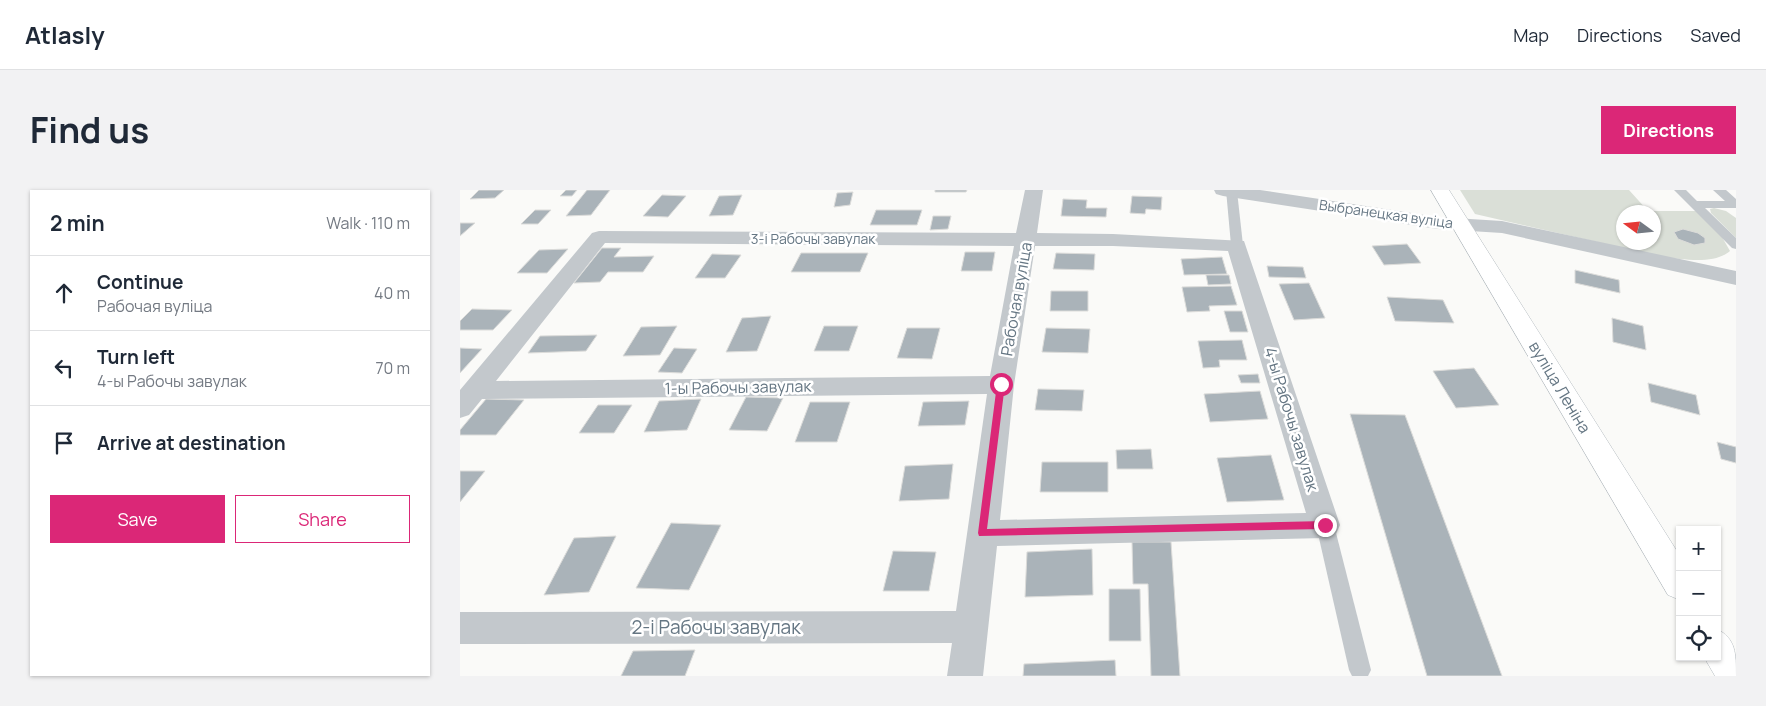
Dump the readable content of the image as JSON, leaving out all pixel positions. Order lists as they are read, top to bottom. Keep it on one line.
{"streets":{"main road":["вуліца Леніна"],"street":["Выбранецкая вуліца","3-і Рабочы завулак","Рабочая вуліца","1-ы Рабочы завулак","4-ы Рабочы завулак","2-і Рабочы завулак"]},"crossings":[["Выбранецкая вуліца","вуліца Леніна"],["3-і Рабочы завулак","Рабочая вуліца"],["3-і Рабочы завулак","1-ы Рабочы завулак"],["Рабочая вуліца","1-ы Рабочы завулак"],["Рабочая вуліца","2-і Рабочы завулак"]],"north":"left","page":{"header":"Atlasly","nav":["Map","Directions","Saved"],"title":"Find us","buttons":["Directions",["Save","Share"]],"heading":["2 min","Walk · 110 m"],"list":[["Continue","Рабочая вуліца","40 m"],["Turn left","4-ы Рабочы завулак","70 m"],"Arrive at destination"],"map_buttons":["+","−"]}}
